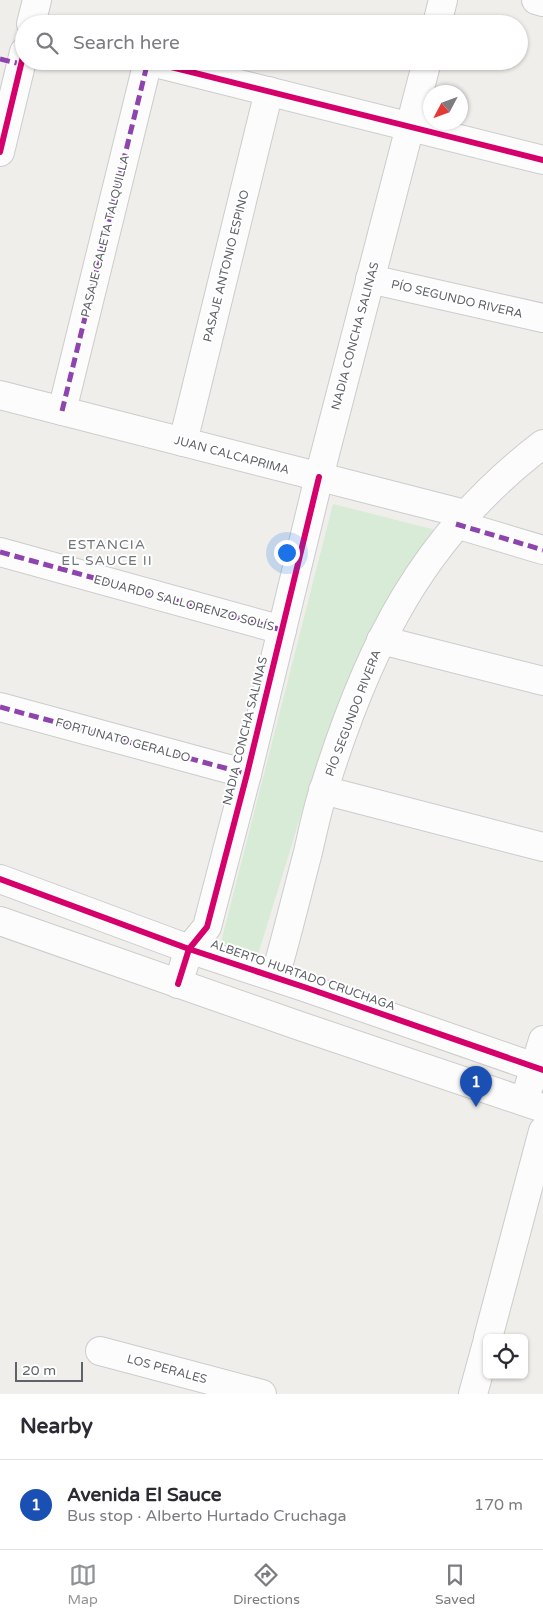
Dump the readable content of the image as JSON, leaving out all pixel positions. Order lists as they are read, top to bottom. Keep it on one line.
{"streets":{"street":["PASAJE CALETA TALQUILLA","PASAJE ANTONIO ESPINO","PÍO SEGUNDO RIVERA","NADIA CONCHA SALINAS","JUAN CALCAPRIMA","EDUARDO SALLORENZO SOLÍS","FORTUNATO GERALDO","ALBERTO HURTADO CRUCHAGA","LOS PERALES"]},"crossings":[["PASAJE CALETA TALQUILLA","JUAN CALCAPRIMA"],["PASAJE ANTONIO ESPINO","JUAN CALCAPRIMA"],["PÍO SEGUNDO RIVERA","NADIA CONCHA SALINAS"],["PÍO SEGUNDO RIVERA","JUAN CALCAPRIMA"],["PÍO SEGUNDO RIVERA","ALBERTO HURTADO CRUCHAGA"],["NADIA CONCHA SALINAS","JUAN CALCAPRIMA"],["NADIA CONCHA SALINAS","EDUARDO SALLORENZO SOLÍS"],["NADIA CONCHA SALINAS","FORTUNATO GERALDO"],["NADIA CONCHA SALINAS","ALBERTO HURTADO CRUCHAGA"]],"districts":["ESTANCIA EL SAUCE II"],"scale_bar":"20 m","north":"bottom left","page":{"search":"Search here","pins":"1","scale":"20 m","heading":"Nearby","list":[{"mark":"1","name":"Avenida El Sauce","note":"Bus stop · Alberto Hurtado Cruchaga","value":"170 m"}],"nav":["Map","Directions","Saved"]}}
